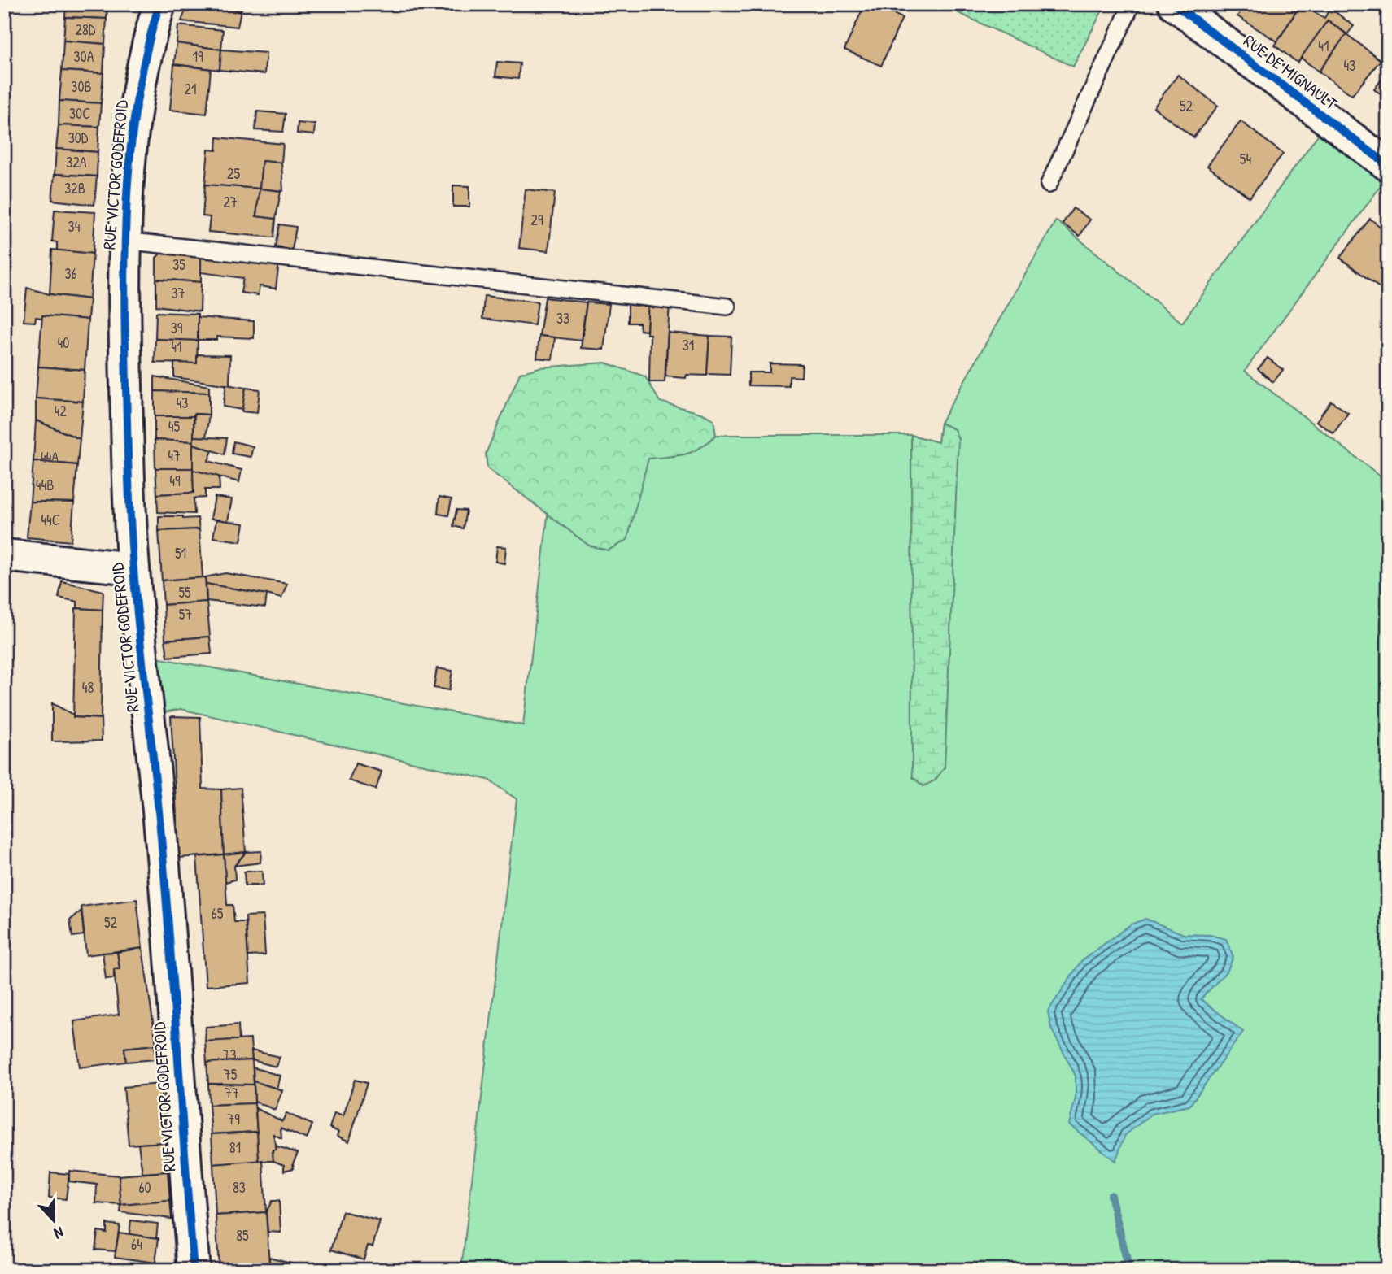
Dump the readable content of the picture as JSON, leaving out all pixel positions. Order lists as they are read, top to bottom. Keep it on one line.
{"streets":{"street":["RUE DE MIGNAULT","RUE VICTOR GODEFROID"]},"house_numbers":["28D","41","30A","19","43","30B","21","52","30C","30D","54","32A","25","32B","27","29","34","35","36","37","33","39","40","31","41","43","42","45","47","44A","49","44B","44C","51","55","57","48","65","52","73","75","77","79","81","60","83","85","64"],"north":"bottom"}
